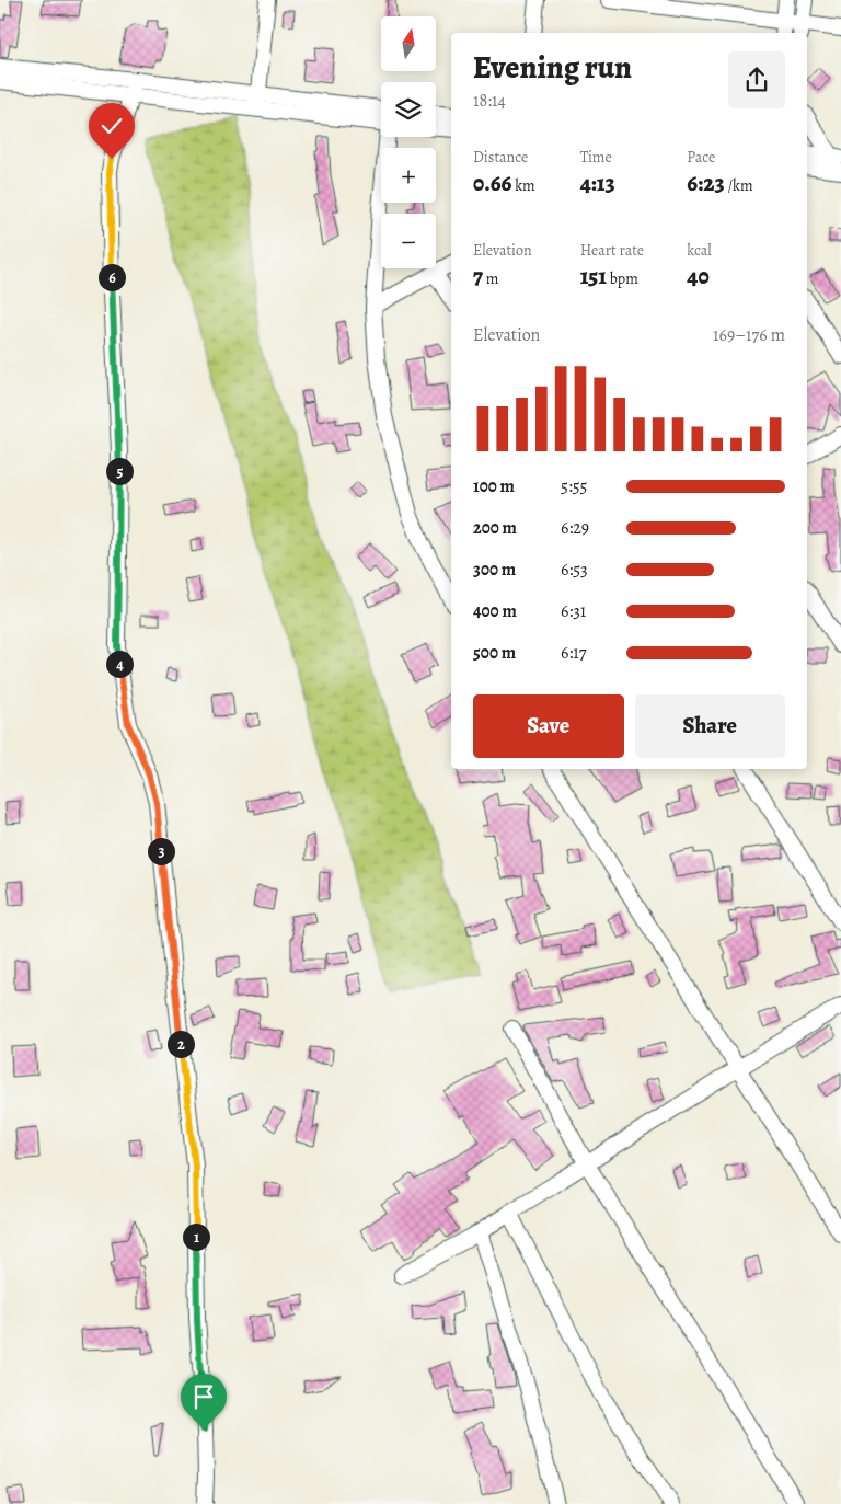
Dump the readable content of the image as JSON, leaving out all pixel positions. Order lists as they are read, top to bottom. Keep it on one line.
{"north":"top","page":{"map_buttons":["+","−"],"heading":["Evening run","18:14"],"stats":[["Distance","0.66 km"],["Time","4:13"],["Pace","6:23 /km"],["Elevation","7 m"],["Heart rate","151 bpm"],["kcal","40"]],"pins":["6","5","4","3","2","1"],"chart":["Elevation","169–176 m"],"list":[{"name":"100 m","note":"5:55"},{"name":"200 m","note":"6:29"},{"name":"300 m","note":"6:53"},{"name":"400 m","note":"6:31"},{"name":"500 m","note":"6:17"}],"buttons":["Save","Share"]}}
